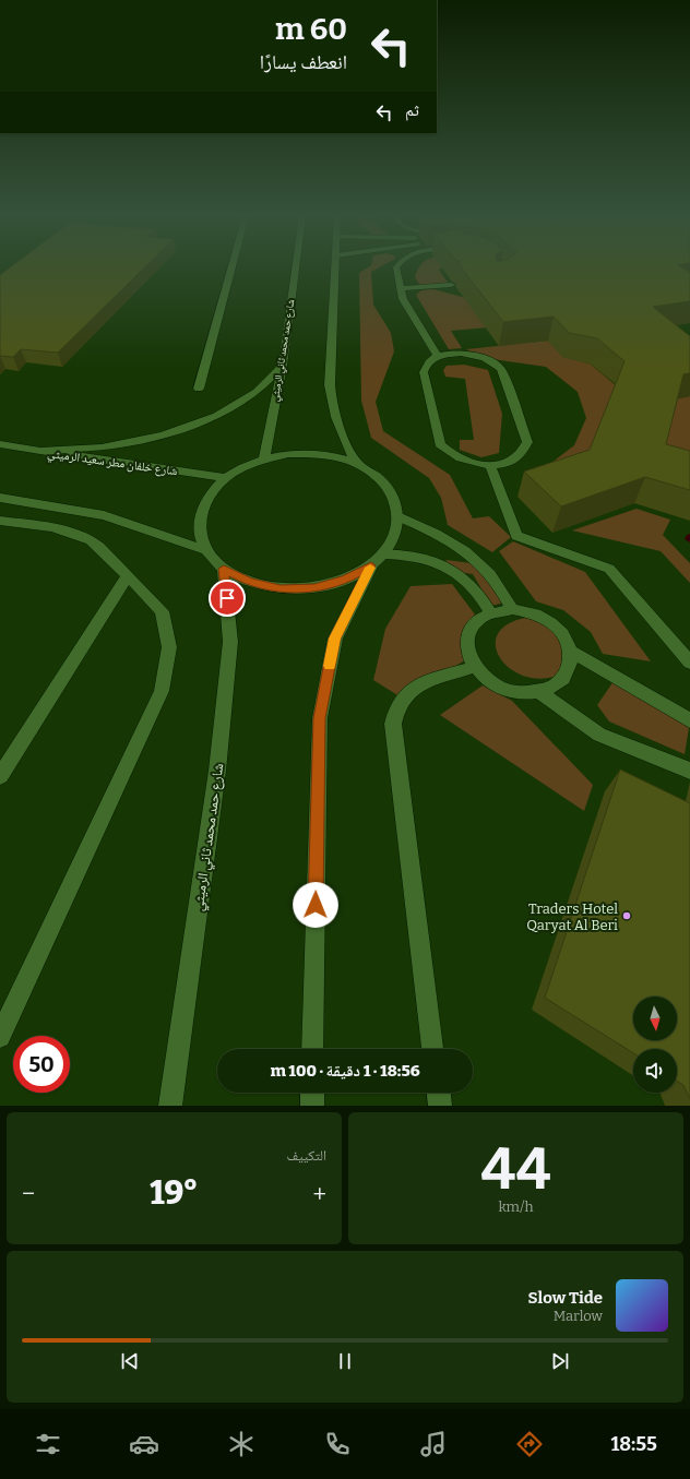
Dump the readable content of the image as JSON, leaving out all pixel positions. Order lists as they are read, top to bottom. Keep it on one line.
{"streets":{"main road":["شارع حمد محمد ثاني الرميثي","شارع خلفان مطر سعيد الرميثي"]},"places":["Traders Hotel Qaryat Al Beri"],"north":"bottom","page":{"turn":["60 m","انعطف يسارًا"],"then":"ثم","limit":"50","trip":"18:56 · 1 دقيقة · 100 m","tile":[["44","km/h"],"التكييف"],"heat":["−","19°","+"],"song":["Slow Tide","Marlow"],"tabs":"18:55"}}
